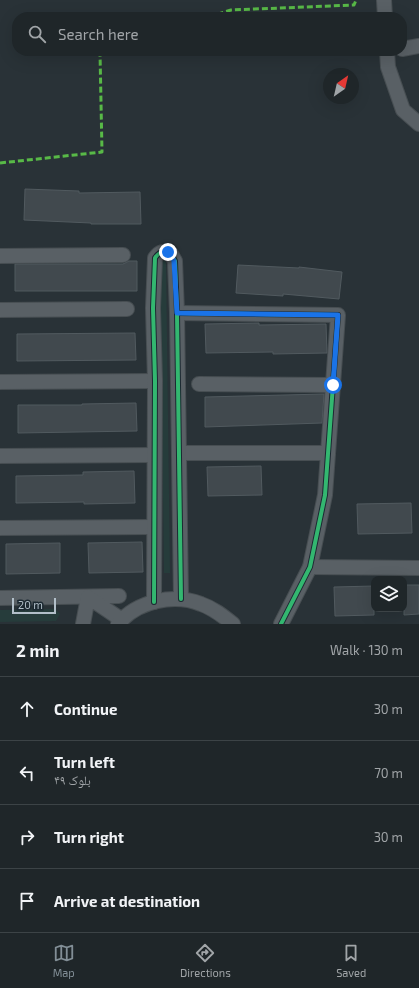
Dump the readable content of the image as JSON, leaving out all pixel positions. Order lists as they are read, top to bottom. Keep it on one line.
{"scale_bar":"20 m","north":"top right","page":{"search":"Search here","scale":"20 m","heading":["2 min","Walk · 130 m"],"list":[["Continue","30 m"],["Turn left","بلوک ۴۹","70 m"],["Turn right","30 m"],"Arrive at destination"],"nav":["Map","Directions","Saved"]}}
